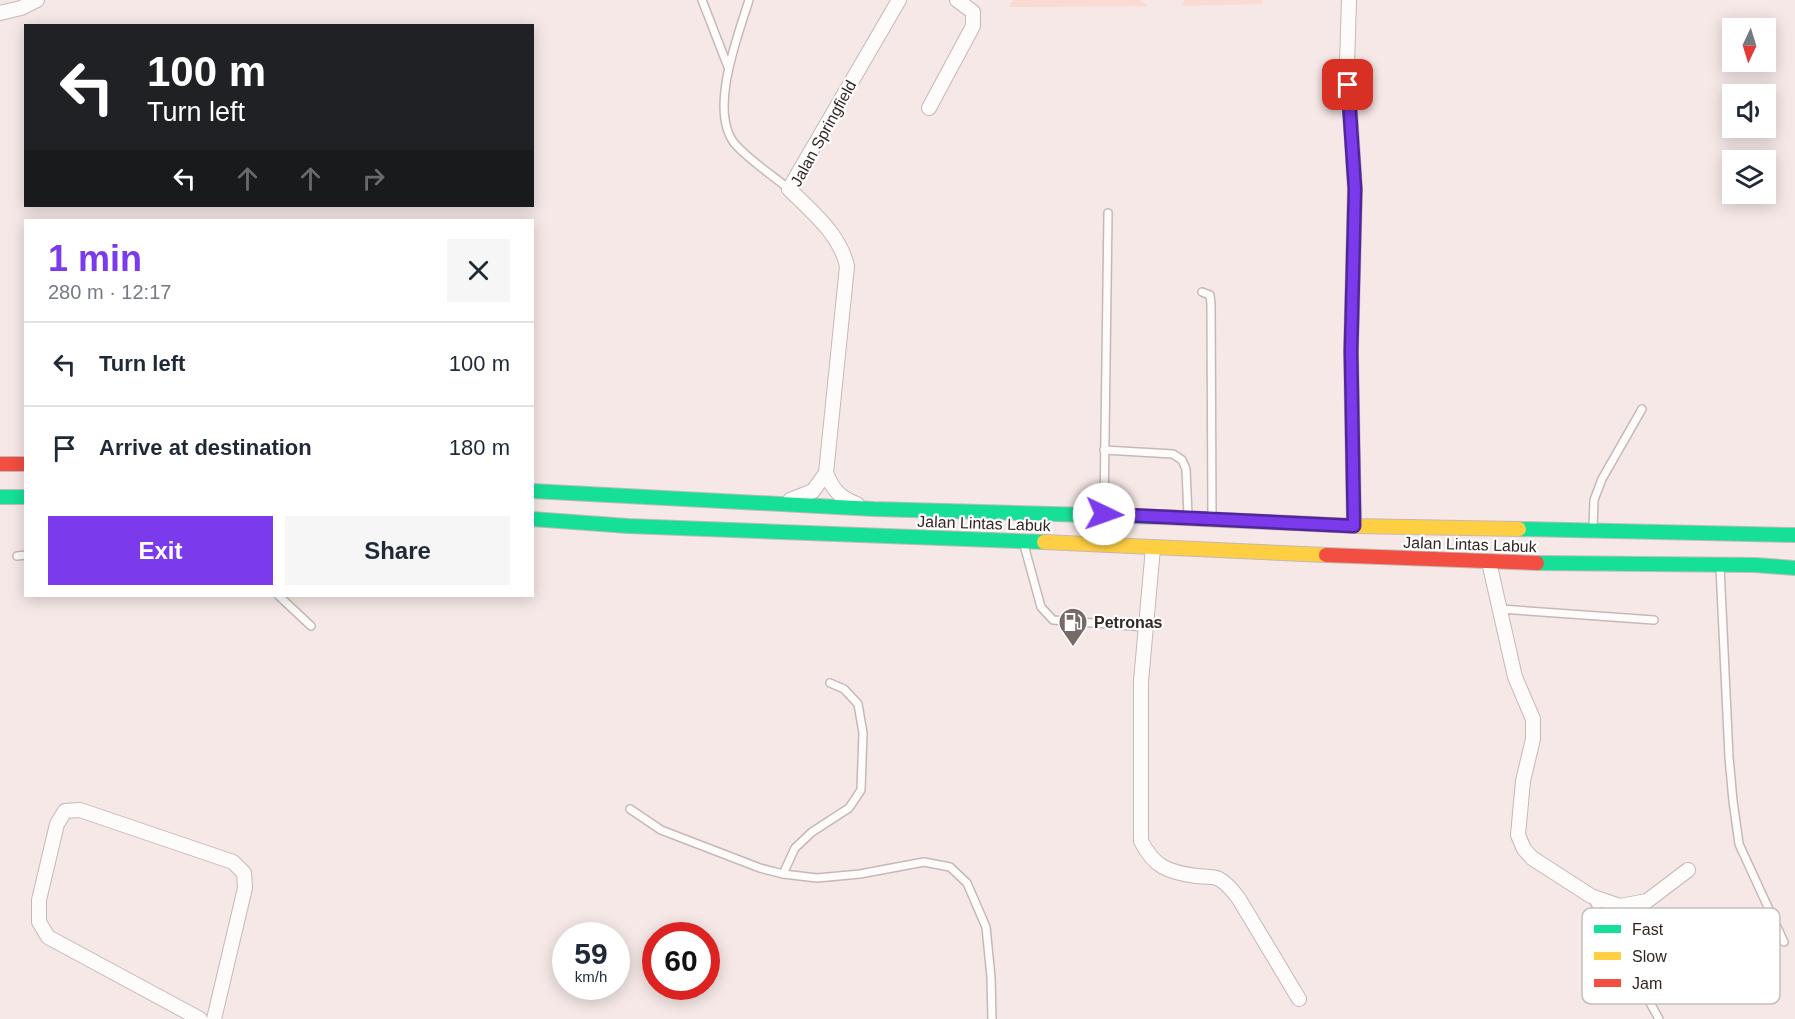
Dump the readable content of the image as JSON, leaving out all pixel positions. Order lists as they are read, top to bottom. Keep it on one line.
{"streets":{"main road":["Jalan Lintas Labuk"],"street":["Jalan Springfield"]},"places":{"fuel station":["Petronas"]},"legend":["Fast","Slow","Jam"],"north":"bottom","page":{"turn":["100 m","Turn left"],"heading":["1 min","280 m · 12:17"],"list":[{"name":"Turn left","value":"100 m"},{"name":"Arrive at destination","value":"180 m"}],"buttons":["Exit","Share"],"speed":"59 km/h","limit":"60"}}
